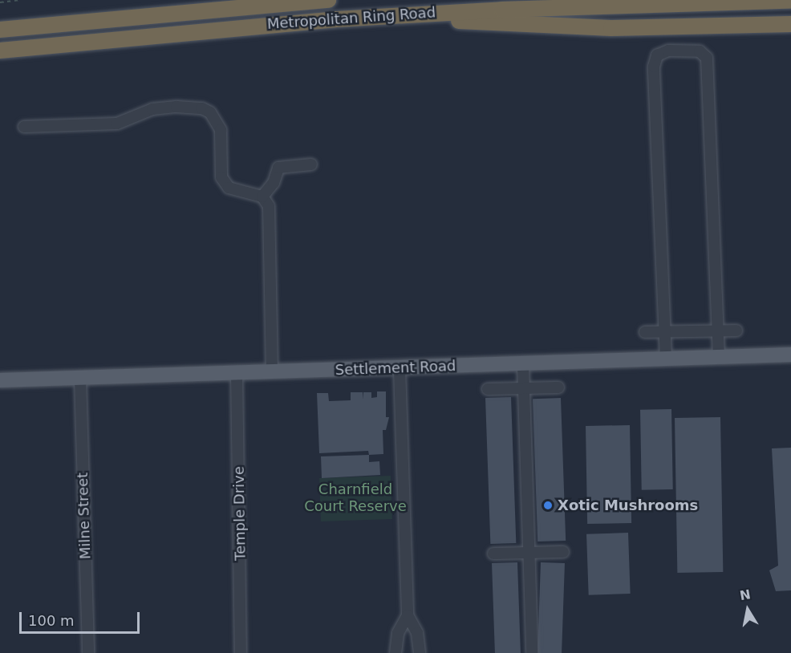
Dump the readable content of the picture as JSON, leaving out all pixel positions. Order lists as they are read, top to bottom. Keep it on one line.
{"streets":{"highway":["Metropolitan Ring Road"],"main road":["Settlement Road"],"street":["Temple Drive","Milne Street"]},"crossings":[["Settlement Road","Temple Drive"],["Settlement Road","Milne Street"]],"parks":["Charnfield Court Reserve"],"places":["Xotic Mushrooms"],"scale_bar":"100 m","north":"top"}
